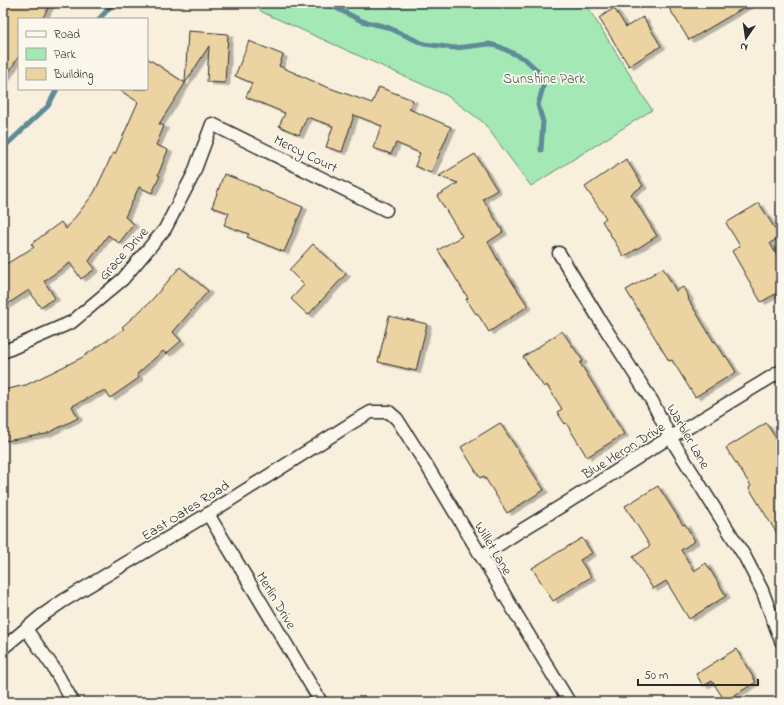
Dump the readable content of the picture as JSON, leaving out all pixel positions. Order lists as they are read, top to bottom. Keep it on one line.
{"streets":{"street":["Mercy Court","Grace Drive","Warbler Lane","Blue Heron Drive","East Oates Road","Willet Lane","Merlin Drive"]},"crossings":[["Mercy Court","Grace Drive"],["Warbler Lane","Blue Heron Drive"],["Blue Heron Drive","Willet Lane"],["East Oates Road","Willet Lane"],["East Oates Road","Merlin Drive"]],"parks":["Sunshine Park"],"legend":["Road","Park","Building"],"scale_bar":"50 m","north":"bottom"}
